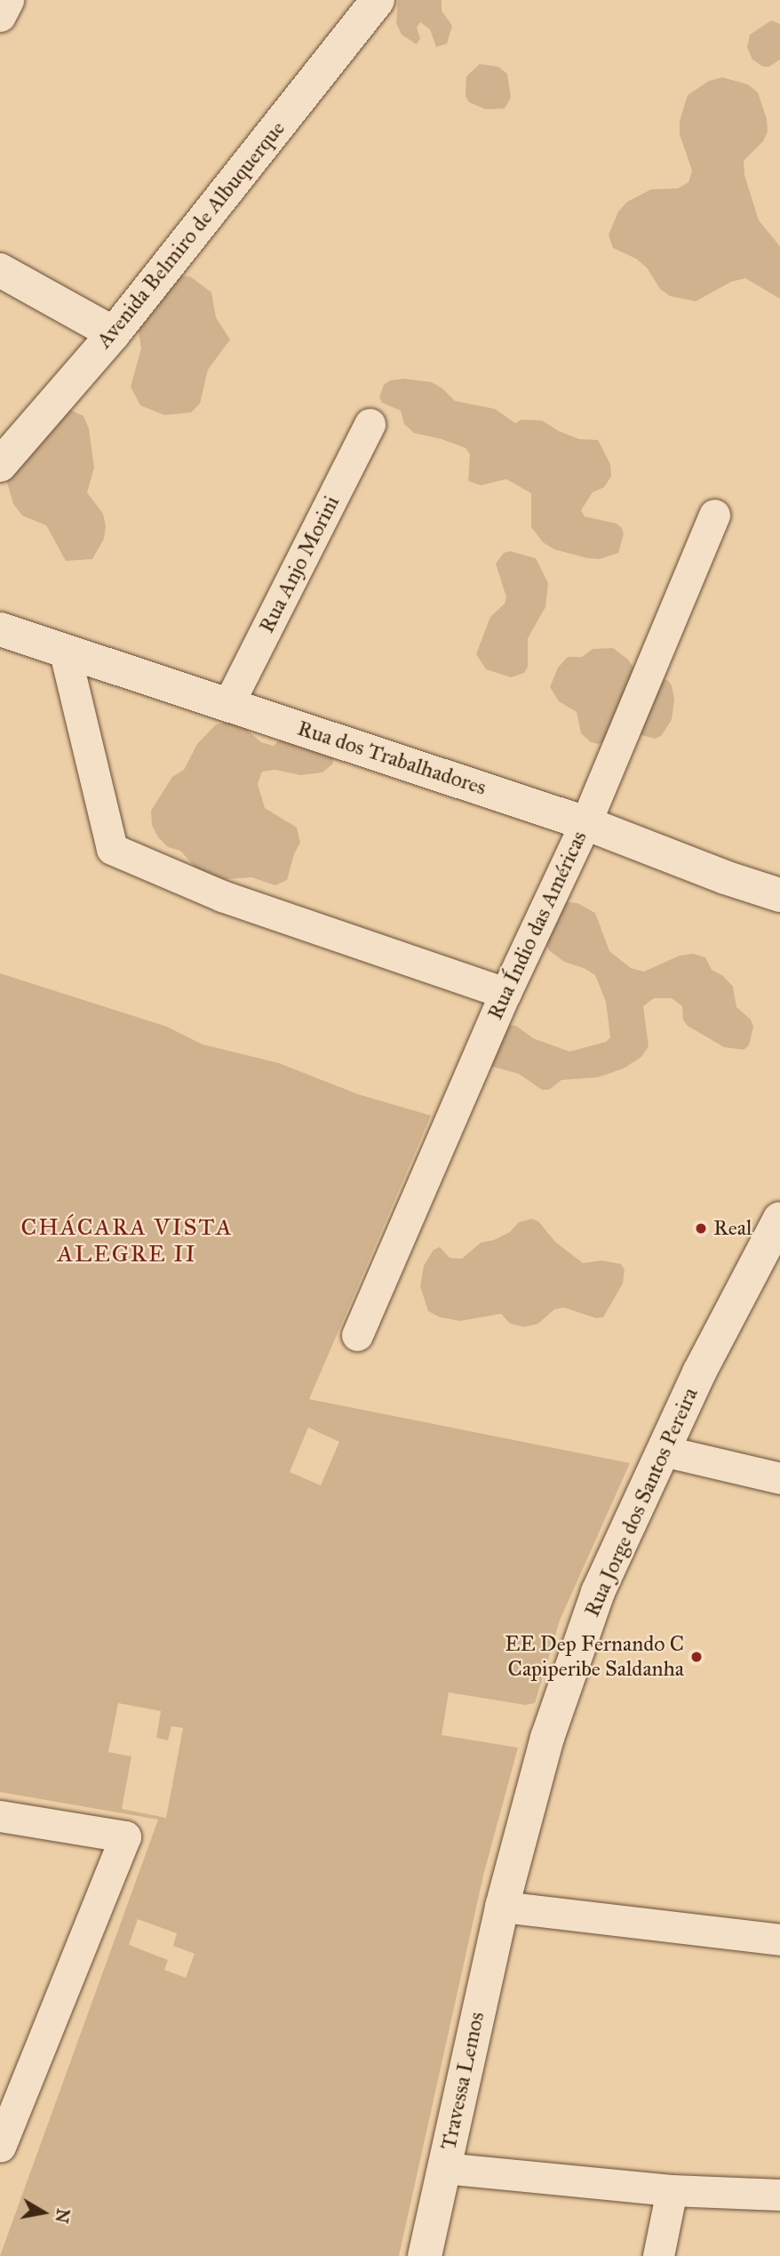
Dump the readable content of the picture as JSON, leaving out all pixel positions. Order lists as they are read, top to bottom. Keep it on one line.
{"streets":{"street":["Avenida Belmiro de Albuquerque","Rua Anjo Morini","Rua dos Trabalhadores","Rua Índio das Américas","Rua Jorge dos Santos Pereira","Travessa Lemos"]},"crossings":[["Rua Anjo Morini","Rua dos Trabalhadores"],["Rua dos Trabalhadores","Rua Índio das Américas"],["Rua Jorge dos Santos Pereira","Travessa Lemos"]],"districts":["CHÁCARA VISTA ALEGRE II"],"places":["Real","EE Dep Fernando C Capiperibe Saldanha"],"north":"right"}
